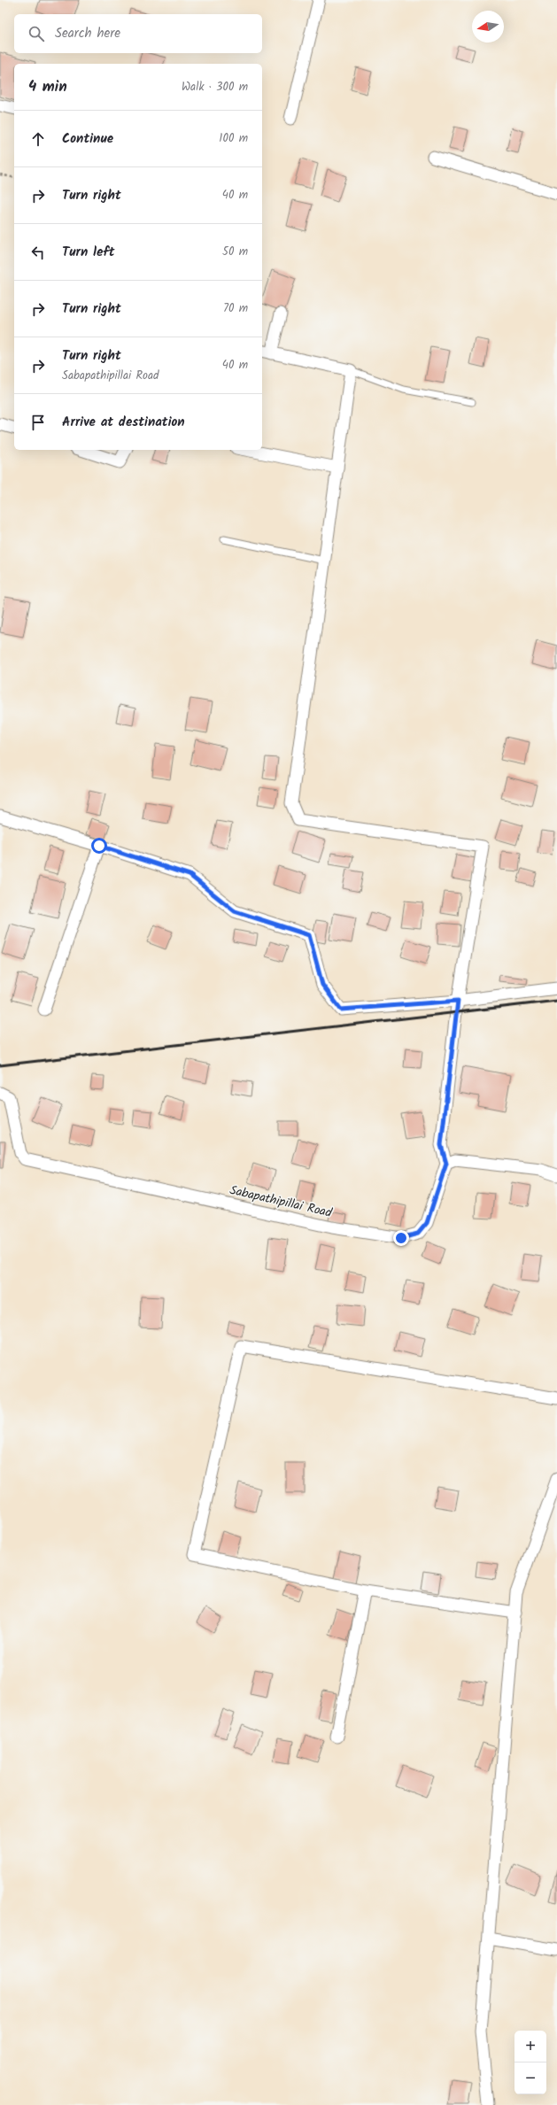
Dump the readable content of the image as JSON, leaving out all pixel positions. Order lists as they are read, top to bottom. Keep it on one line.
{"streets":{"street":["Sabapathipillai Road"]},"north":"left","page":{"search":"Search here","heading":["4 min","Walk · 300 m"],"list":[["Continue","100 m"],["Turn right","40 m"],["Turn left","50 m"],["Turn right","70 m"],["Turn right","Sabapathipillai Road","40 m"],"Arrive at destination"],"map_buttons":["+","−"]}}
